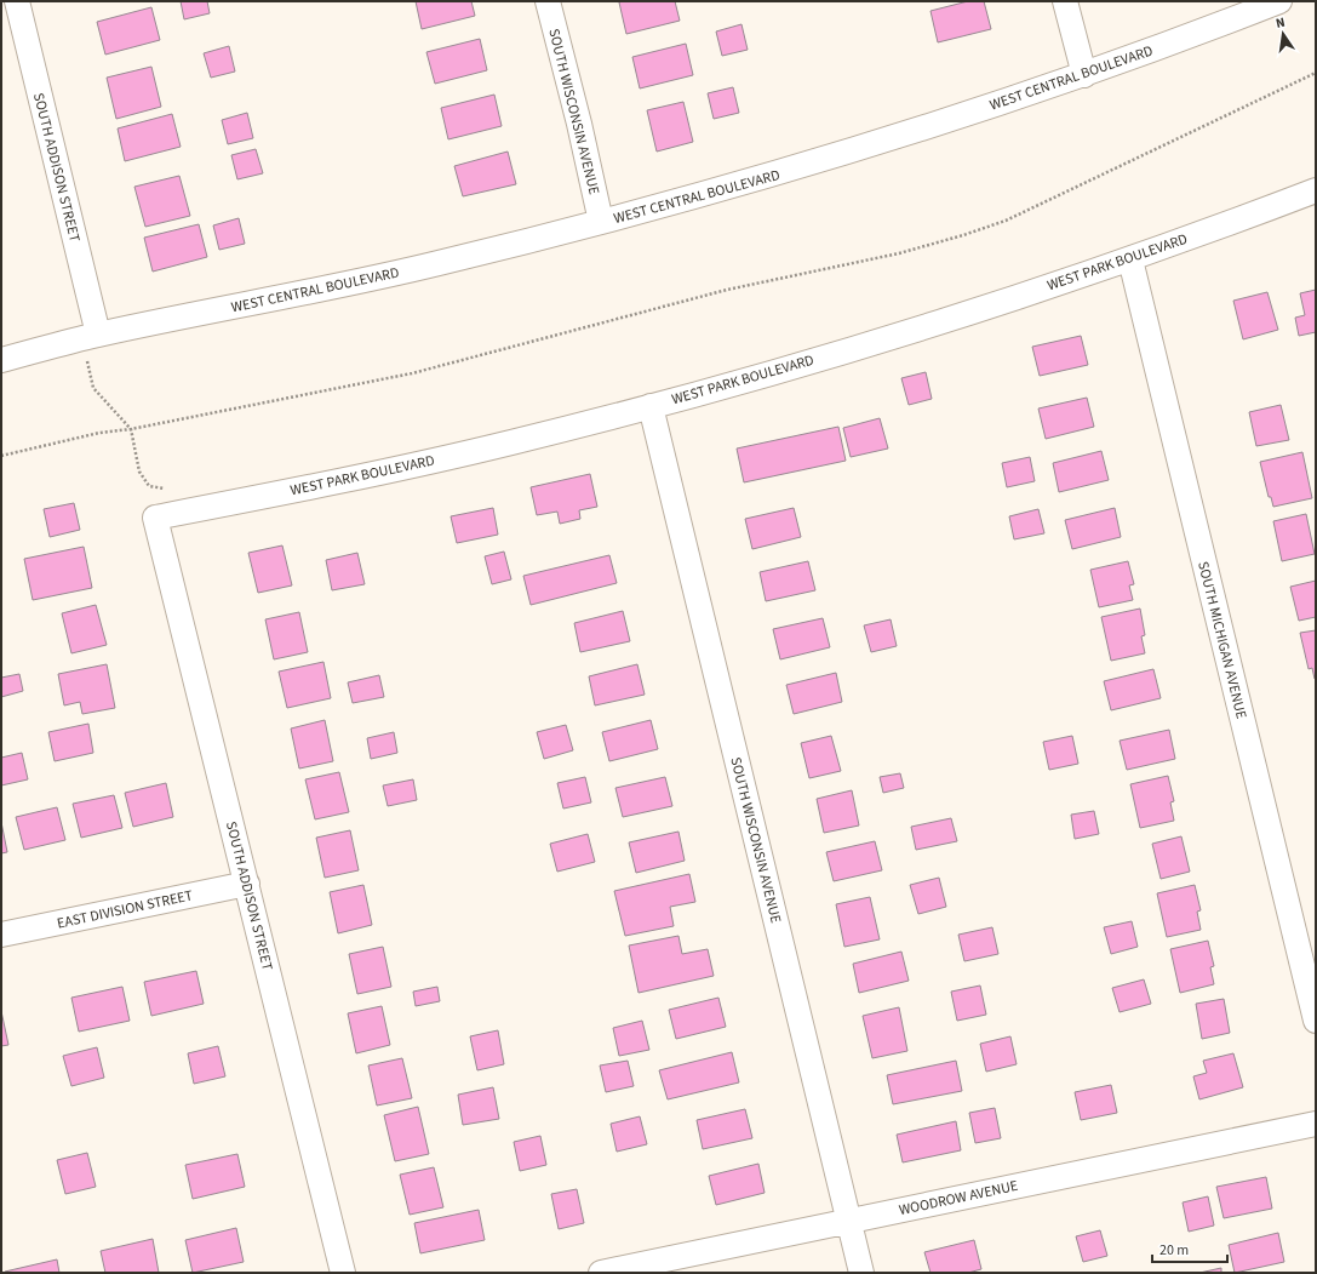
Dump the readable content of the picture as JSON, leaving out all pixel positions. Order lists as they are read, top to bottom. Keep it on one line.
{"streets":{"street":["WEST CENTRAL BOULEVARD","SOUTH WISCONSIN AVENUE","SOUTH ADDISON STREET","WEST PARK BOULEVARD","SOUTH MICHIGAN AVENUE","EAST DIVISION STREET","WOODROW AVENUE"]},"crossings":[["WEST CENTRAL BOULEVARD","SOUTH WISCONSIN AVENUE"],["WEST CENTRAL BOULEVARD","SOUTH ADDISON STREET"],["SOUTH WISCONSIN AVENUE","WEST PARK BOULEVARD"],["SOUTH WISCONSIN AVENUE","WOODROW AVENUE"],["SOUTH ADDISON STREET","WEST PARK BOULEVARD"],["SOUTH ADDISON STREET","EAST DIVISION STREET"],["WEST PARK BOULEVARD","SOUTH MICHIGAN AVENUE"]],"scale_bar":"20 m","north":"top"}
